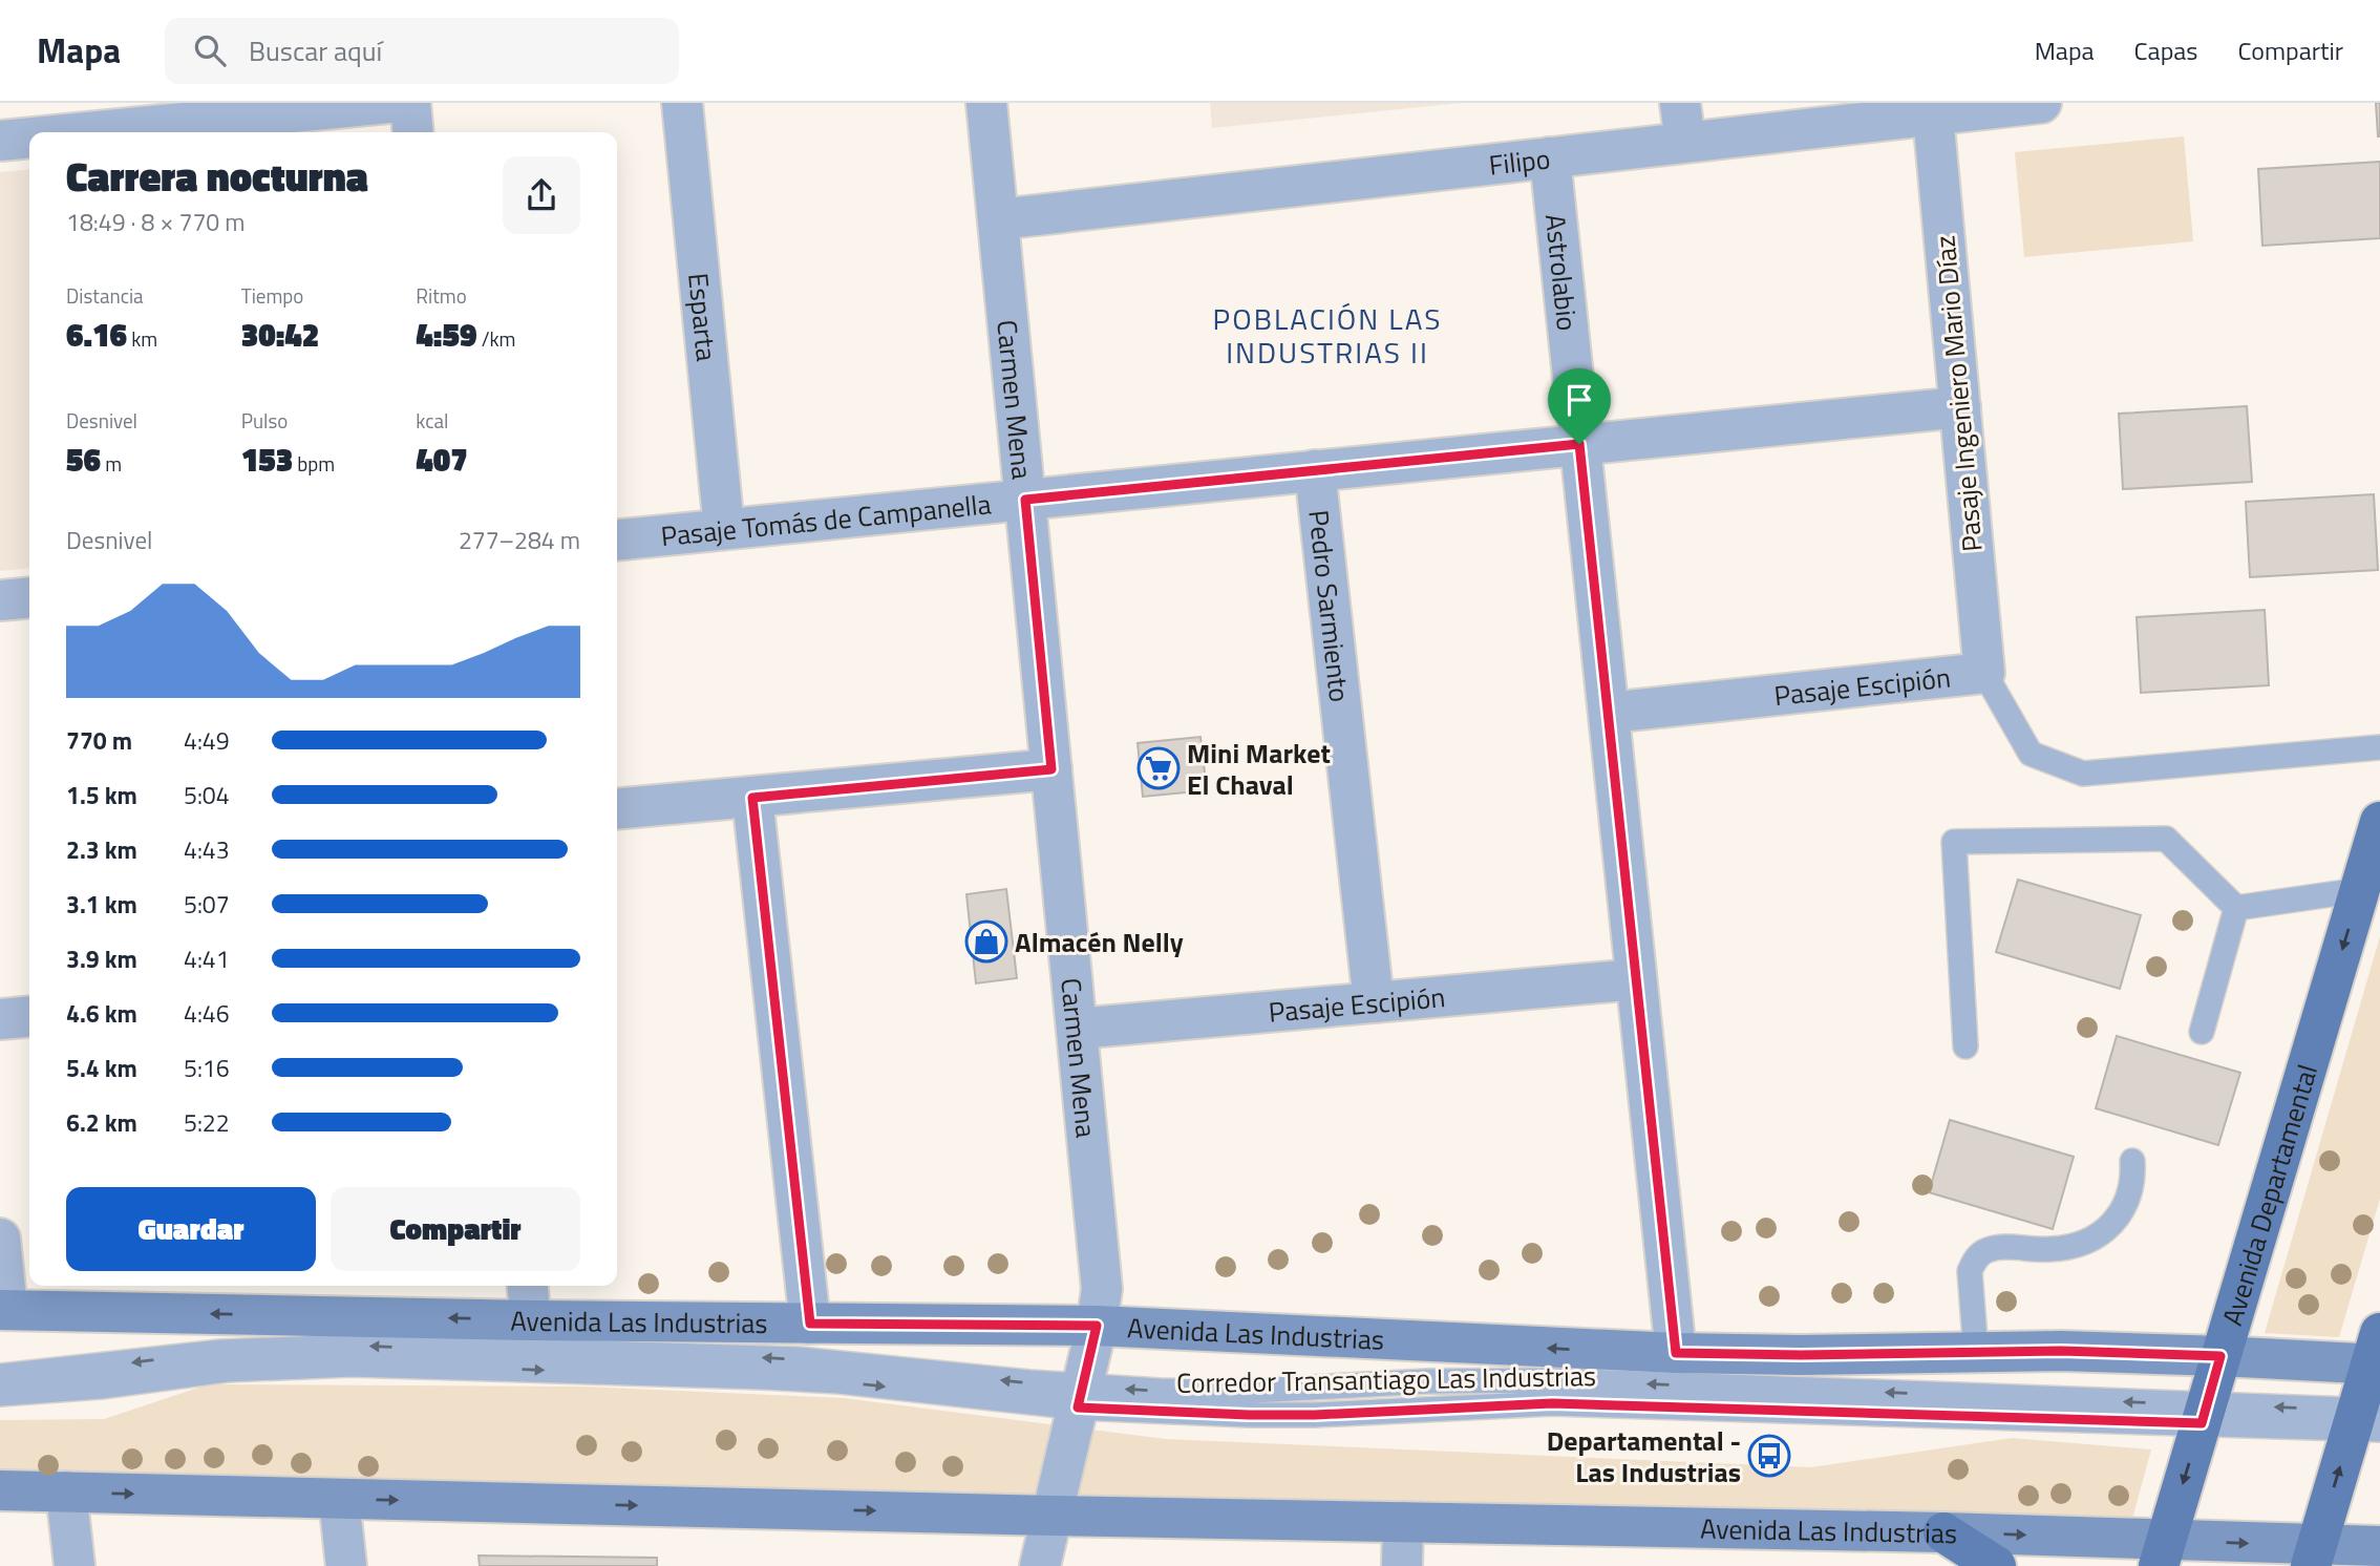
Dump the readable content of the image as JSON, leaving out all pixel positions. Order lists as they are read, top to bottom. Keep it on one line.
{"streets":{"main road":["Avenida Departamental","Avenida Las Industrias"],"street":["Filipo","Astrolabio","Esparta","Pasaje Ingeniero Mario Díaz","Carmen Mena","Pasaje Tomás de Campanella","Pedro Sarmiento","Pasaje Escipión"],"lane":["Corredor Transantiago Las Industrias"]},"crossings":[["Filipo","Astrolabio"],["Filipo","Pasaje Ingeniero Mario Díaz"],["Filipo","Carmen Mena"],["Astrolabio","Pasaje Tomás de Campanella"],["Astrolabio","Pasaje Escipión"],["Astrolabio","Avenida Las Industrias"],["Esparta","Pasaje Tomás de Campanella"],["Pasaje Ingeniero Mario Díaz","Pasaje Tomás de Campanella"],["Pasaje Ingeniero Mario Díaz","Pasaje Escipión"],["Carmen Mena","Pasaje Tomás de Campanella"],["Carmen Mena","Pasaje Escipión"],["Carmen Mena","Avenida Las Industrias"],["Carmen Mena","Corredor Transantiago Las Industrias"],["Pasaje Tomás de Campanella","Pedro Sarmiento"],["Pedro Sarmiento","Pasaje Escipión"],["Avenida Departamental","Avenida Las Industrias"],["Avenida Departamental","Corredor Transantiago Las Industrias"]],"one_way":["Avenida Departamental"],"districts":["POBLACIÓN LAS INDUSTRIAS II"],"places":{"supermarket":["Mini Market El Chaval"],"shop":["Almacén Nelly"],"bus stop":["Departamental - Las Industrias"]},"page":{"header":"Mapa","search":"Buscar aquí","nav":["Mapa","Capas","Compartir"],"heading":["Carrera nocturna","18:49 · 8 × 770 m"],"stats":[["Distancia","6.16 km"],["Tiempo","30:42"],["Ritmo","4:59 /km"],["Desnivel","56 m"],["Pulso","153 bpm"],["kcal","407"]],"chart":["Desnivel","277–284 m"],"list":[{"name":"770 m","note":"4:49"},{"name":"1.5 km","note":"5:04"},{"name":"2.3 km","note":"4:43"},{"name":"3.1 km","note":"5:07"},{"name":"3.9 km","note":"4:41"},{"name":"4.6 km","note":"4:46"},{"name":"5.4 km","note":"5:16"},{"name":"6.2 km","note":"5:22"}],"buttons":["Guardar","Compartir"]}}
